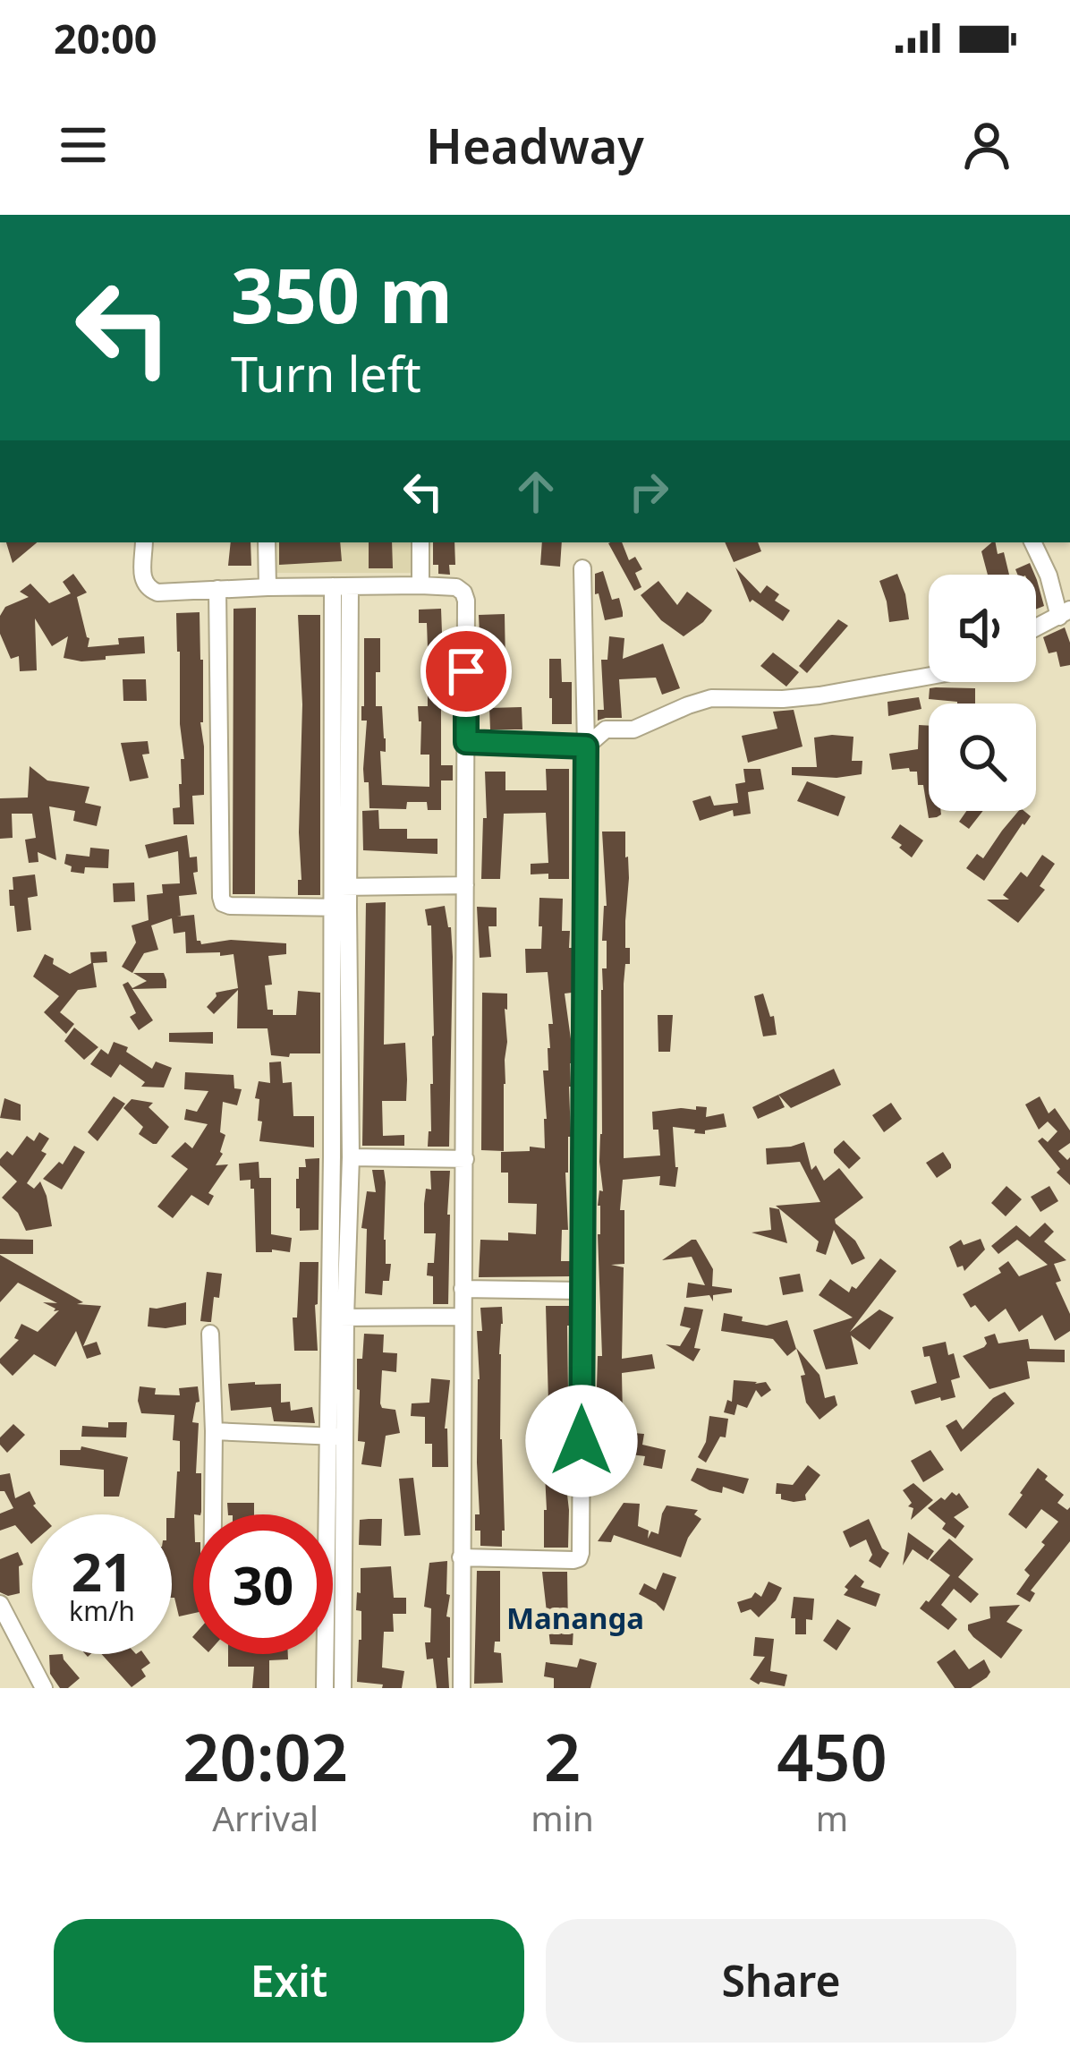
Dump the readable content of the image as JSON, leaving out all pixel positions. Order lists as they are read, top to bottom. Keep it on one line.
{"districts":["Mananga"],"page":{"status":"20:00","header":"Headway","turn":["350 m","Turn left"],"speed":"21 km/h","limit":"30","eta":["20:02","Arrival","2","min","450","m"],"buttons":["Exit","Share"]}}
